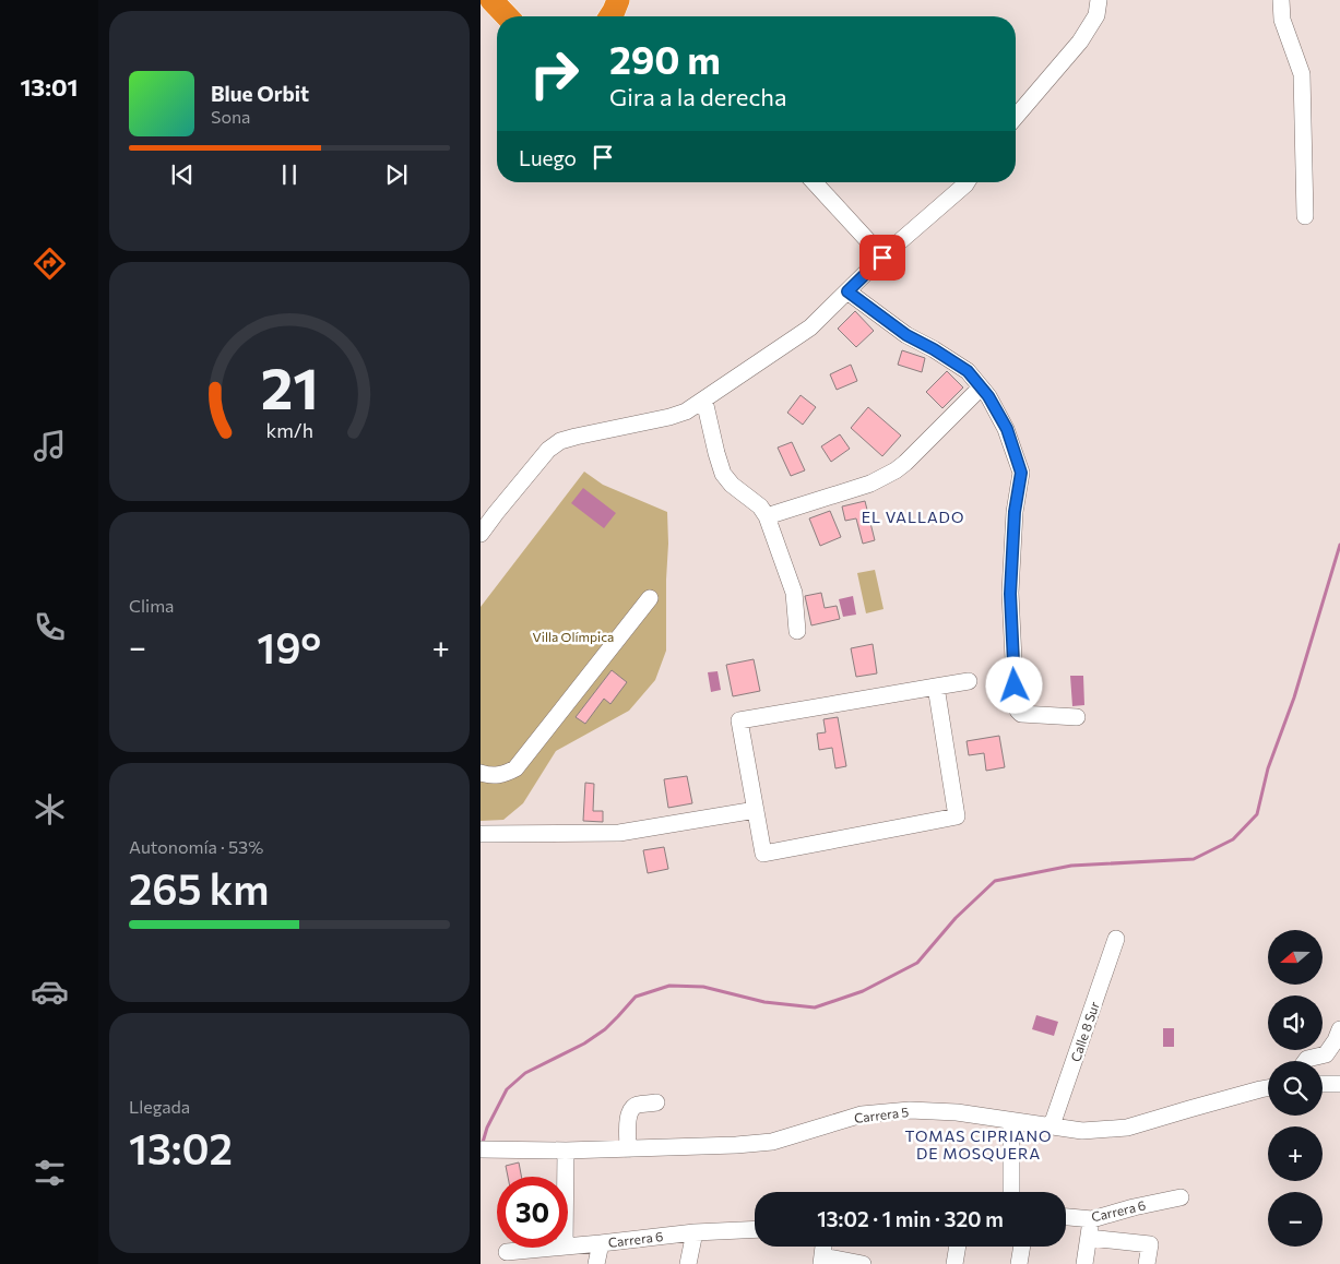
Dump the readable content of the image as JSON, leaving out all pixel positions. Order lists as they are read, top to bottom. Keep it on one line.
{"streets":{"street":["Calle 8 Sur","Carrera 5","Carrera 6"]},"crossings":[["Calle 8 Sur","Carrera 5"]],"districts":["EL VALLADO","TOMAS CIPRIANO DE MOSQUERA"],"parks":["Villa Olímpica"],"north":"left","page":{"tabs":"13:01","turn":["290 m","Gira a la derecha"],"song":["Blue Orbit","Sona"],"then":"Luego","tile":["Clima",["Autonomía · 53%","265 km"],["Llegada","13:02"]],"heat":["−","19°","+"],"map_buttons":["+","−"],"limit":"30","trip":"13:02 · 1 min · 320 m","gauge":["21","km/h"]}}
